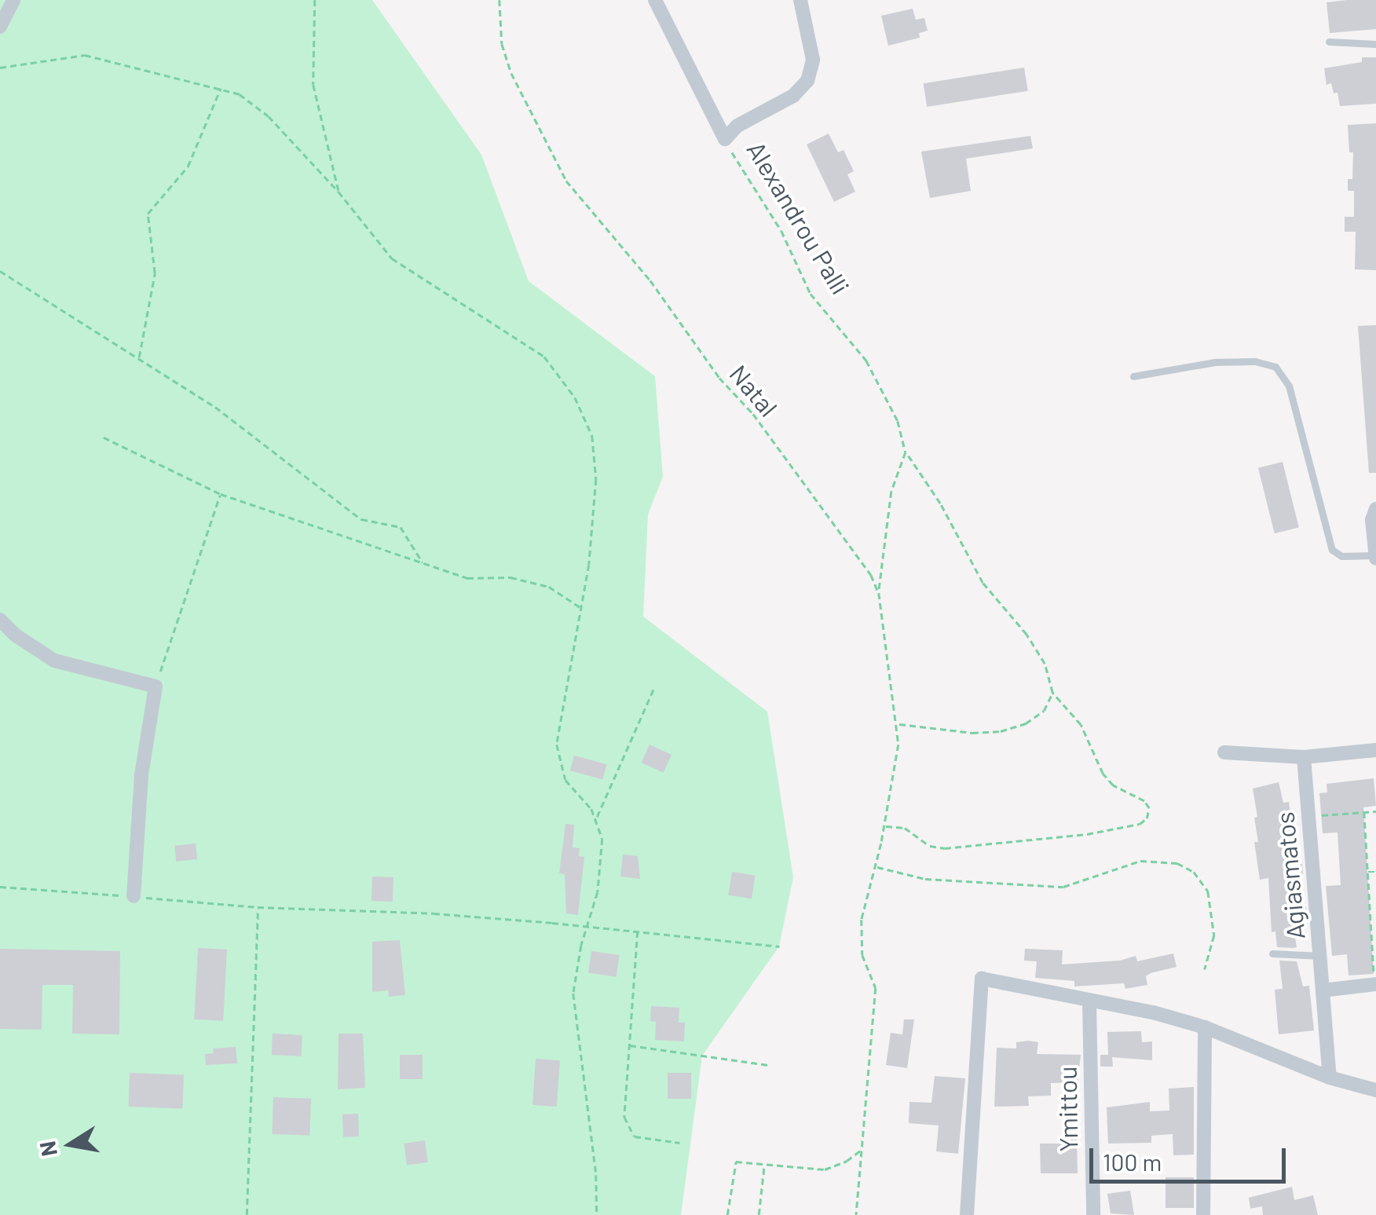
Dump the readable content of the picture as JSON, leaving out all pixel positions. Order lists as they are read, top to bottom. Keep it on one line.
{"streets":{"street":["Alexandrou Palli","Agiasmatos","Ymittou"],"path":["Natal"]},"scale_bar":"100 m","north":"left"}
